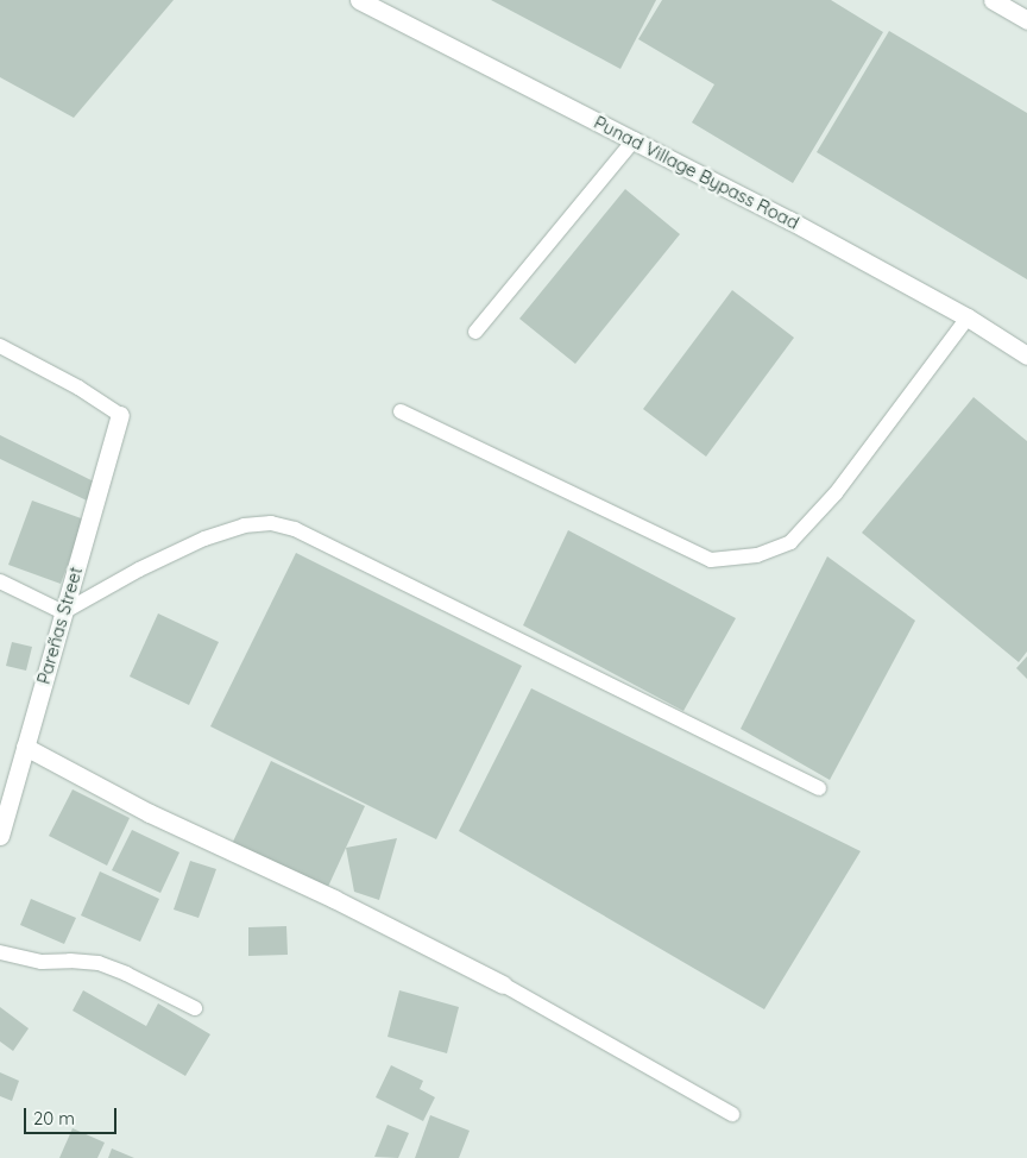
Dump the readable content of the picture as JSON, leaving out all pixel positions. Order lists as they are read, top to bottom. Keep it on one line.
{"streets":{"street":["Punad Village Bypass Road","Pareñas Street"]},"scale_bar":"20 m"}
